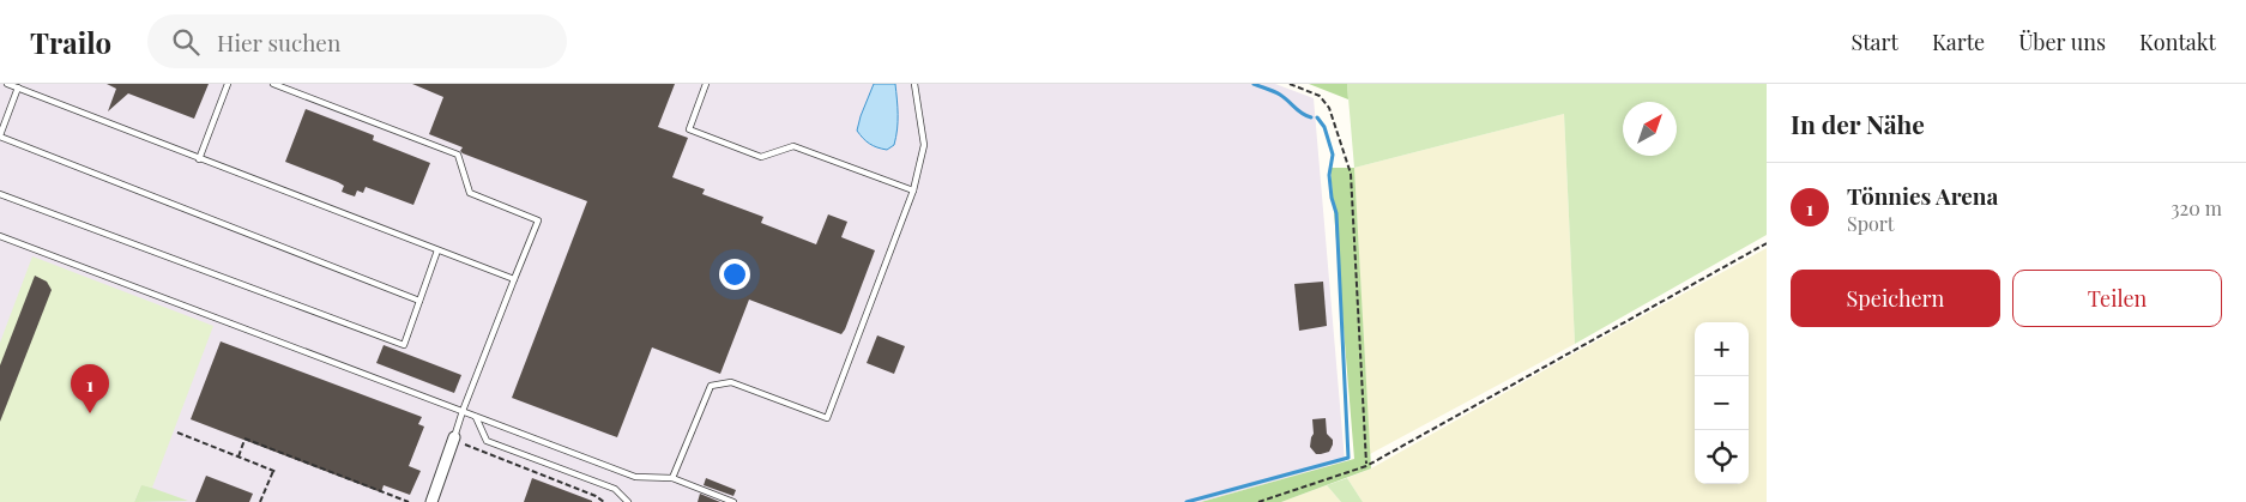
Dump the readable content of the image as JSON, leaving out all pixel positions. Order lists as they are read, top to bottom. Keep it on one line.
{"north":"top right","page":{"header":"Trailo","search":"Hier suchen","nav":["Start","Karte","Über uns","Kontakt"],"heading":"In der Nähe","list":[{"mark":"1","name":"Tönnies Arena","note":"Sport","value":"320 m"}],"buttons":["Speichern","Teilen"],"map_buttons":["+","−"],"pins":"1"}}
